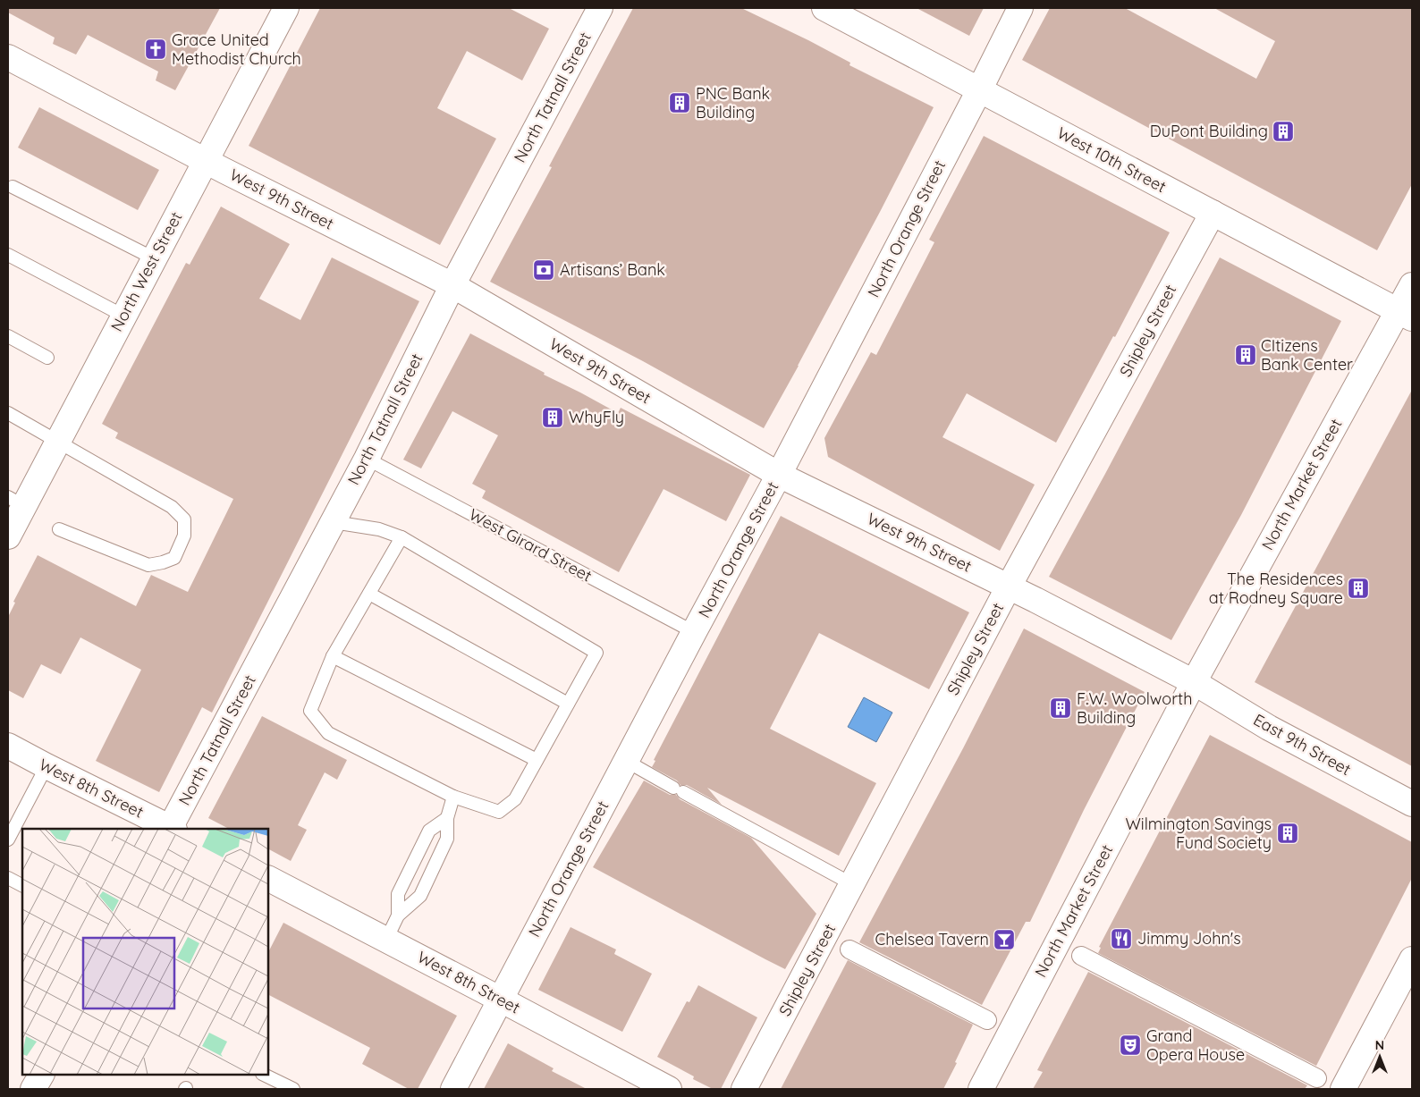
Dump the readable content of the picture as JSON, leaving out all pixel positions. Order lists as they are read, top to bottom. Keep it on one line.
{"streets":{"street":["North Tatnall Street","West 10th Street","West 9th Street","North Orange Street","North West Street","Shipley Street","North Market Street","East 9th Street","West 8th Street"],"lane":["West Girard Street"]},"crossings":[["North Tatnall Street","West 9th Street"],["North Tatnall Street","West Girard Street"],["West 10th Street","North Orange Street"],["West 10th Street","Shipley Street"],["West 10th Street","North Market Street"],["West 9th Street","North Orange Street"],["West 9th Street","North West Street"],["West 9th Street","Shipley Street"],["West 9th Street","North Market Street"],["West 9th Street","East 9th Street"],["North Orange Street","West Girard Street"],["North Orange Street","West 8th Street"],["North Market Street","East 9th Street"]],"places":{"church":["Grace United Methodist Church"],"building":["PNC Bank Building","DuPont Building","CItizens Bank Center","WhyFly","The Residences at Rodney Square","F.W. Woolworth Building","Wilmington Savings Fund Society"],"bank":["Artisans’ Bank"],"restaurant":["Jimmy John's"],"bar":["Chelsea Tavern"],"theatre":["Grand Opera House"]},"north":"top"}
